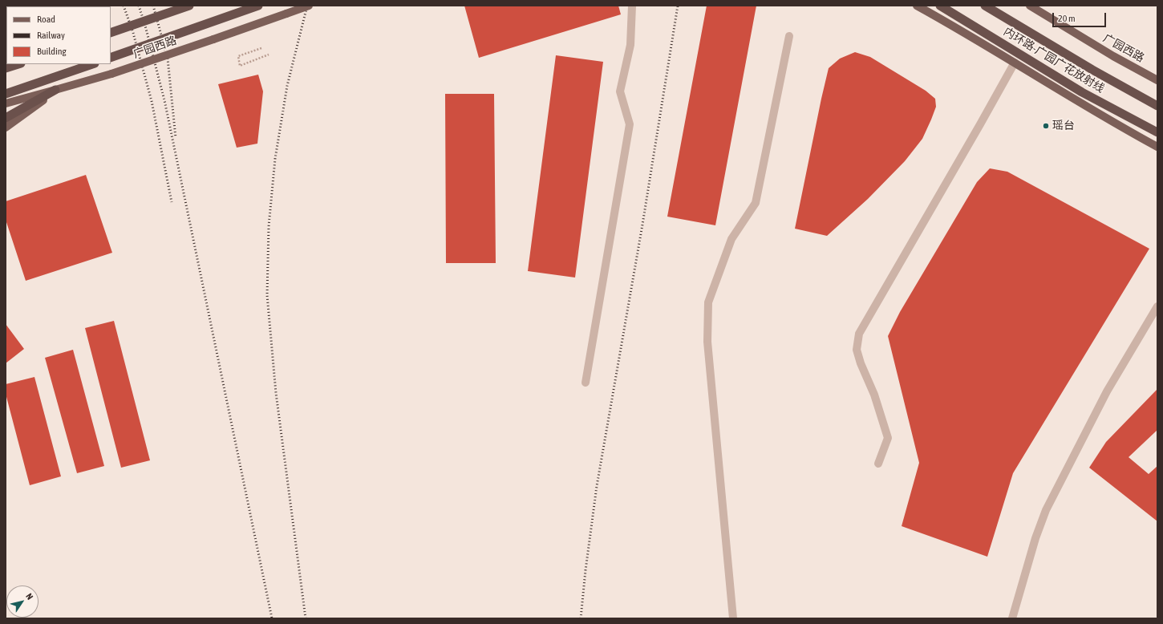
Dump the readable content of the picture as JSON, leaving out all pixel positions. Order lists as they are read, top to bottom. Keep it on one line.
{"streets":{"highway":["内环路-广园广花放射线"],"main road":["广园西路"]},"places":["瑶台"],"legend":["Road","Railway","Building"],"scale_bar":"20 m","north":"top right"}
